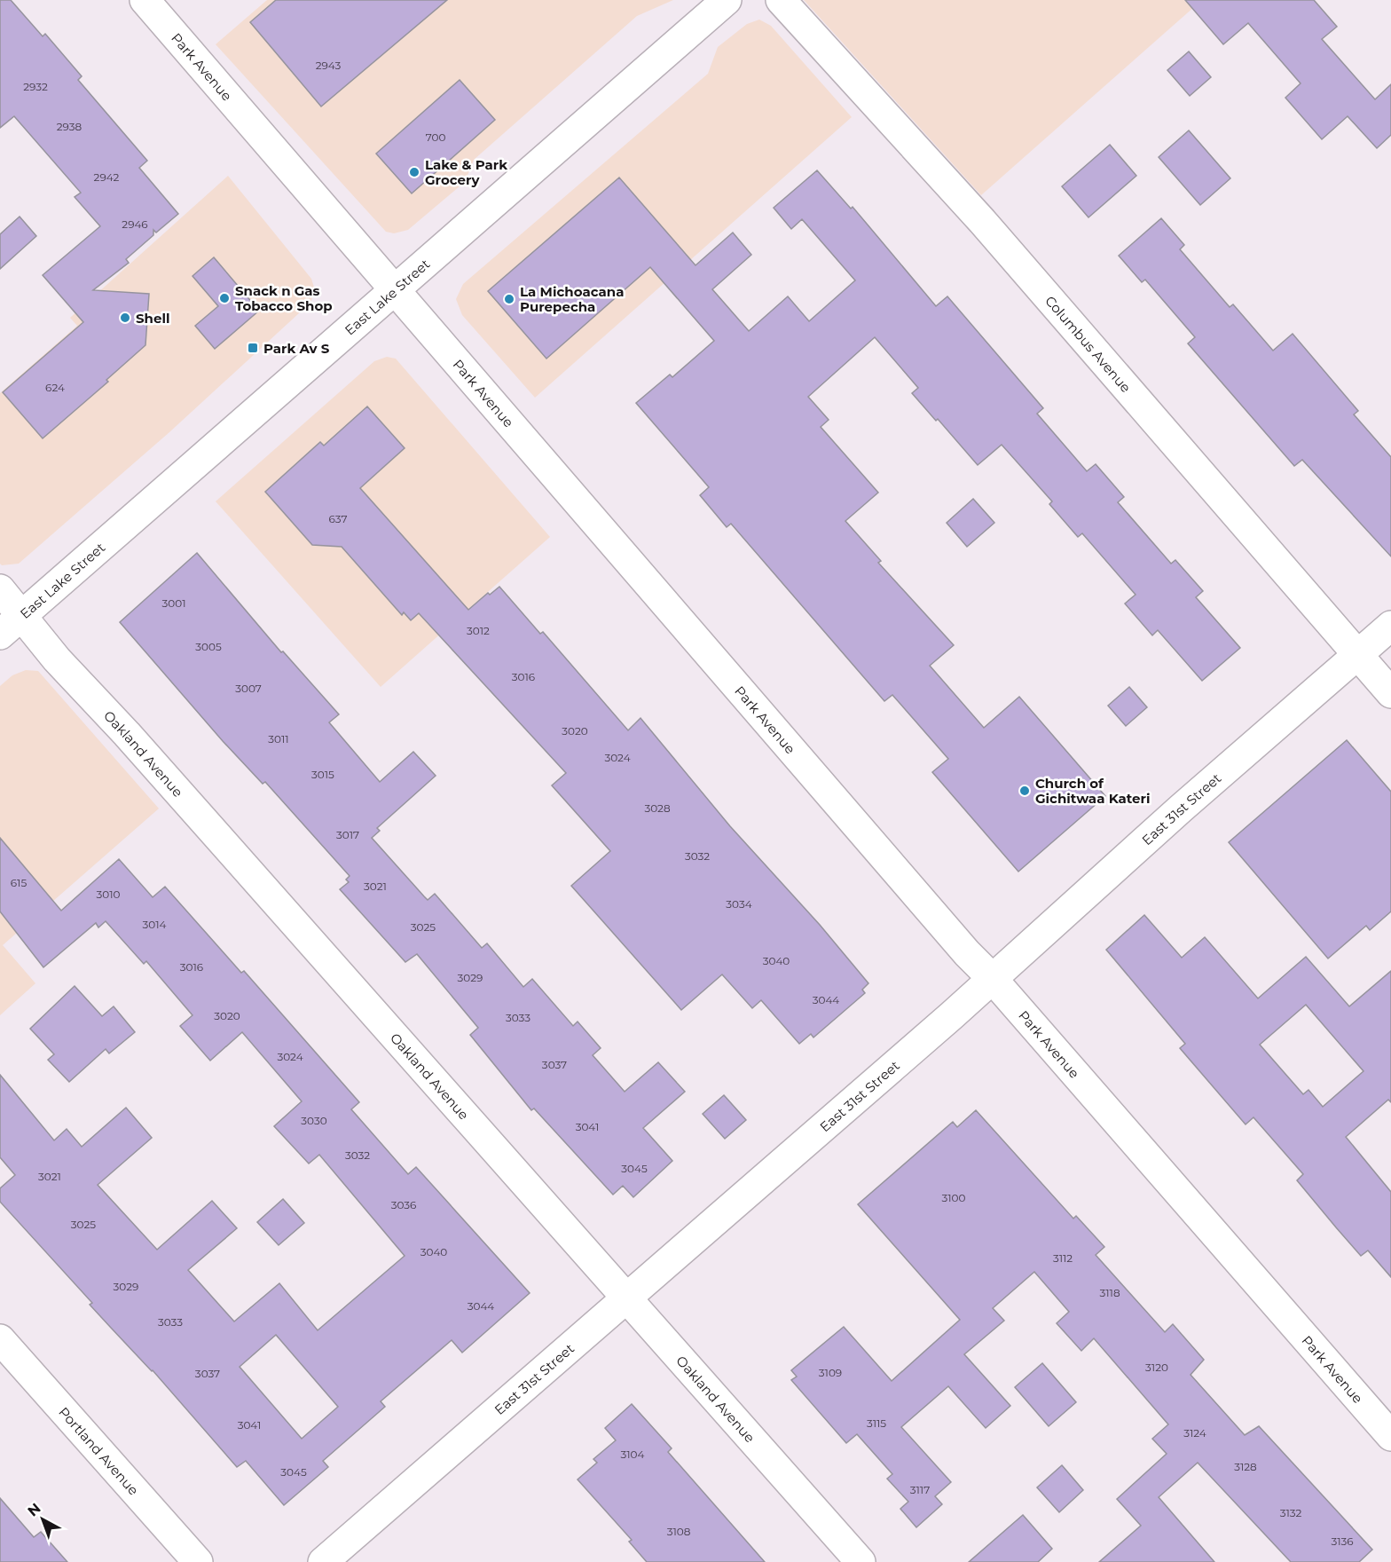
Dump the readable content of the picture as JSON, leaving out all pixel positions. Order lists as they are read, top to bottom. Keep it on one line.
{"streets":{"street":["Park Avenue","East Lake Street","Columbus Avenue","Oakland Avenue","East 31st Street","Portland Avenue"]},"crossings":[["Park Avenue","East Lake Street"],["Park Avenue","East 31st Street"],["East Lake Street","Oakland Avenue"],["Columbus Avenue","East 31st Street"],["Oakland Avenue","East 31st Street"]],"places":{"other":["Lake & Park Grocery","Snack n Gas Tobacco Shop","La Michoacana Purepecha","Shell","Church of Gichitwaa Kateri"],"transit":["Park Av S"]},"house_numbers":["2943","2932","2938","700","2942","2946","624","637","3001","3012","3005","3016","3007","3020","3011","3024","3015","3028","3017","3032","615","3021","3010","3034","3014","3025","3040","3016","3029","3044","3020","3033","3024","3037","3030","3041","3032","3045","3021","3100","3036","3025","3040","3112","3029","3118","3044","3033","3120","3109","3037","3115","3041","3124","3104","3128","3045","3117","3132","3108","3136"],"north":"top left"}
